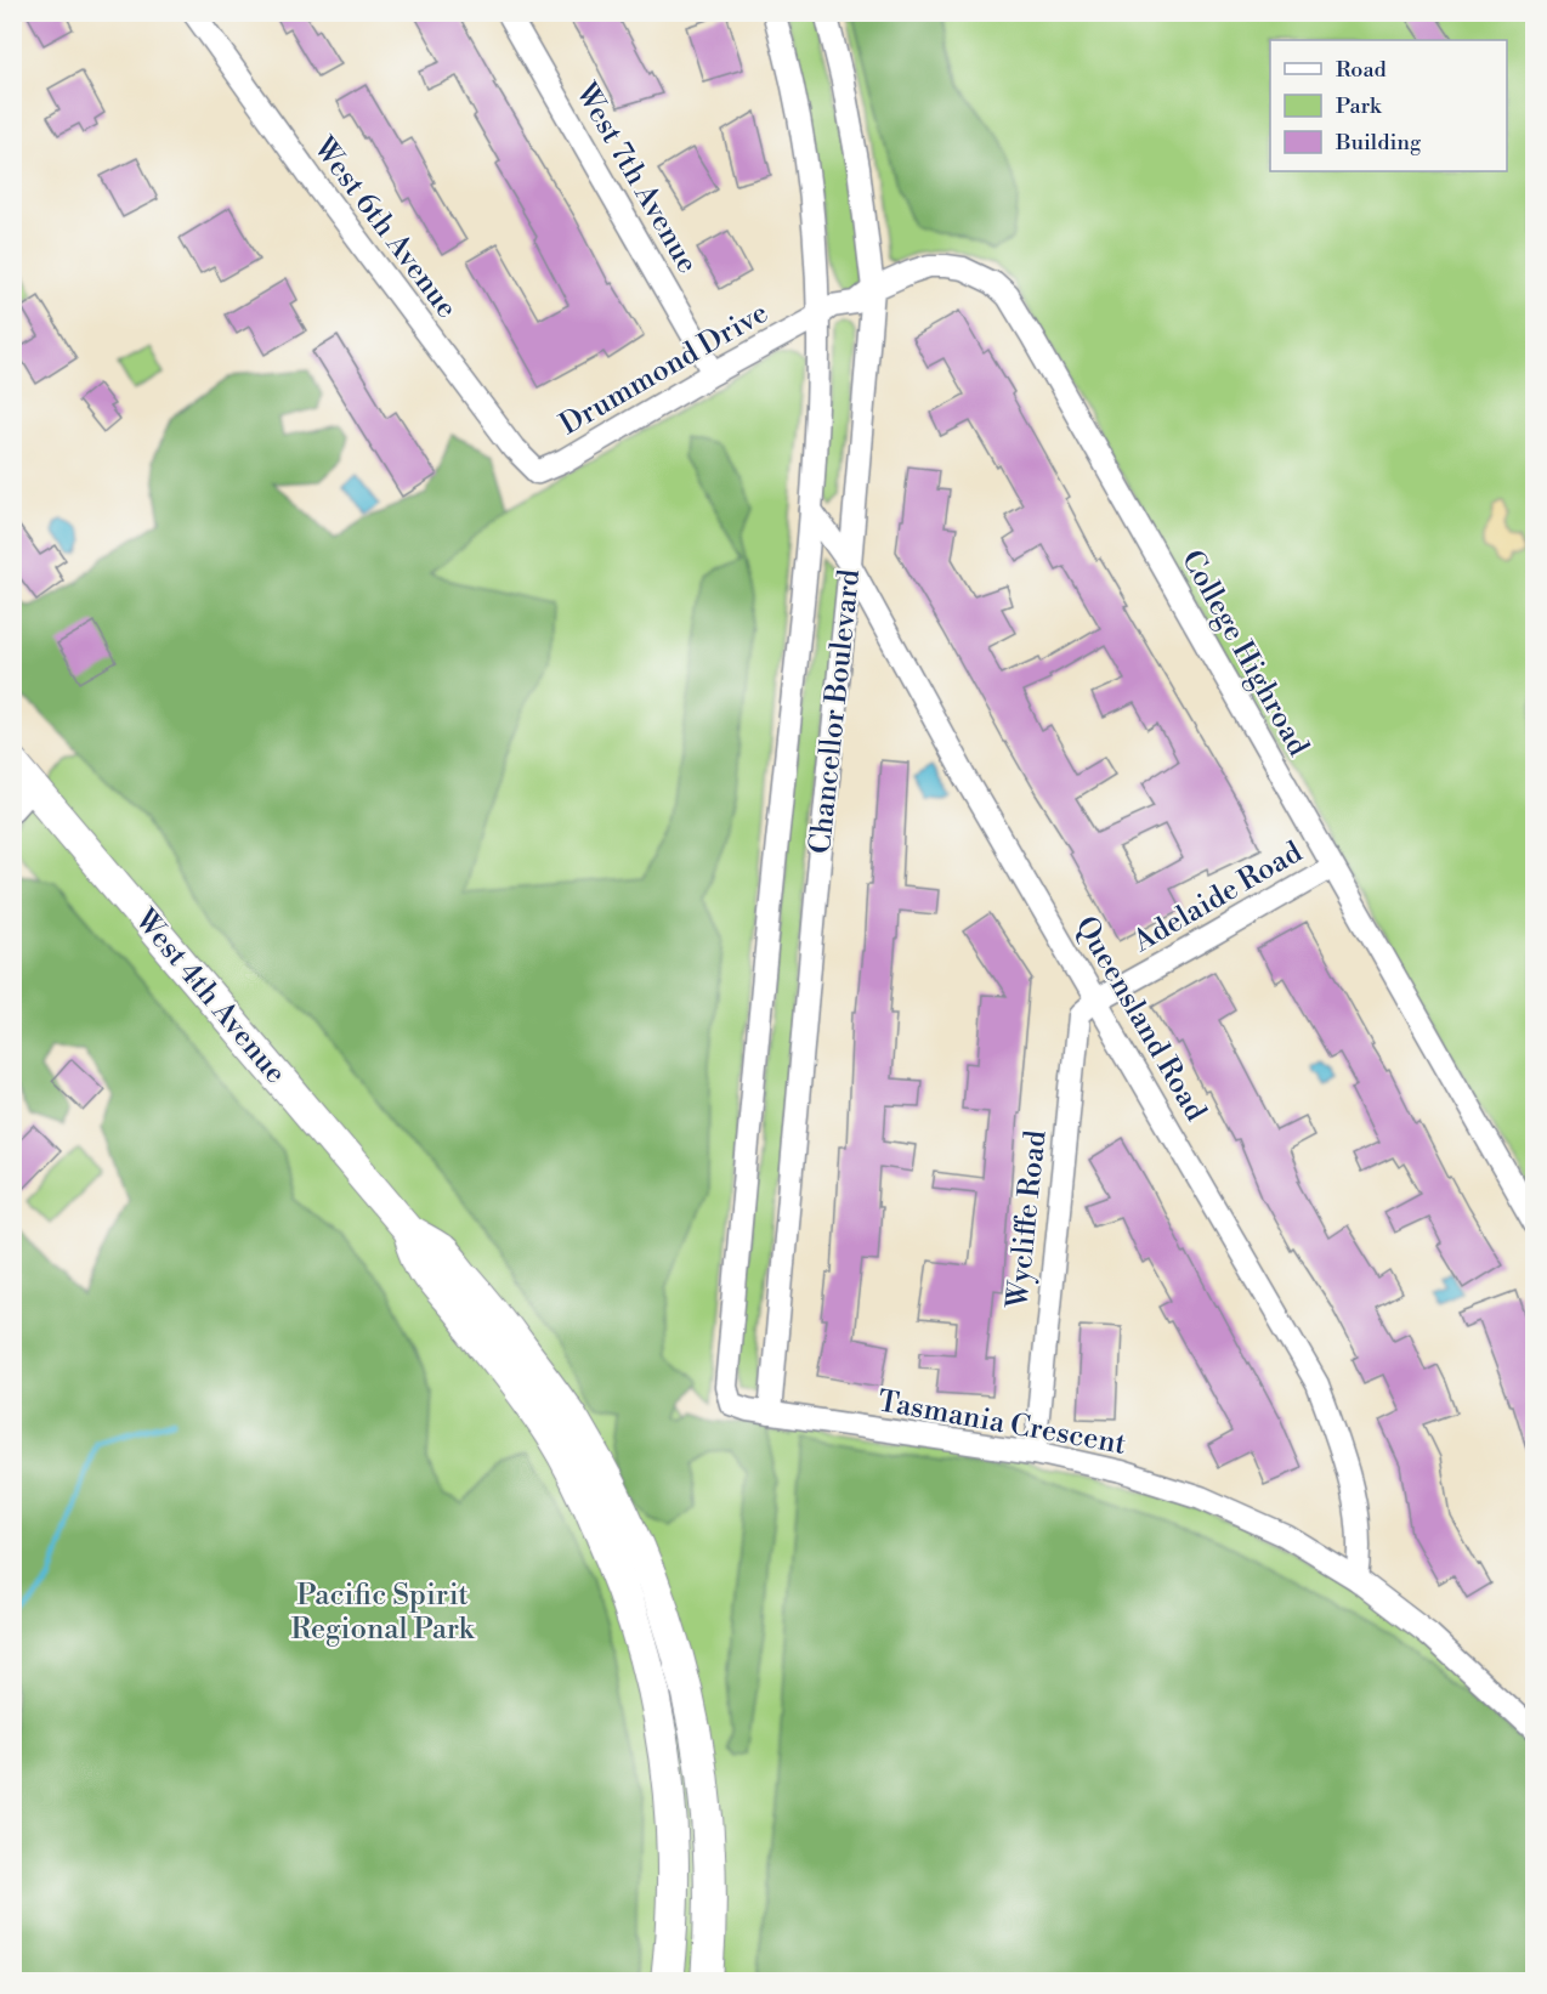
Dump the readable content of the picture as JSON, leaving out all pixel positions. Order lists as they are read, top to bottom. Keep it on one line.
{"streets":{"main road":["West 4th Avenue"],"street":["West 7th Avenue","West 6th Avenue","Drummond Drive","College Highroad","Chancellor Boulevard","Adelaide Road","Queensland Road","Wycliffe Road","Tasmania Crescent"]},"crossings":[["West 7th Avenue","Drummond Drive"],["West 6th Avenue","Drummond Drive"],["Drummond Drive","College Highroad"],["Drummond Drive","Chancellor Boulevard"],["College Highroad","Chancellor Boulevard"],["College Highroad","Adelaide Road"],["Chancellor Boulevard","Queensland Road"],["Chancellor Boulevard","Tasmania Crescent"],["Adelaide Road","Queensland Road"],["Adelaide Road","Wycliffe Road"],["Queensland Road","Wycliffe Road"],["Queensland Road","Tasmania Crescent"],["Wycliffe Road","Tasmania Crescent"]],"parks":["Pacific Spirit Regional Park"],"legend":["Road","Park","Building"]}
